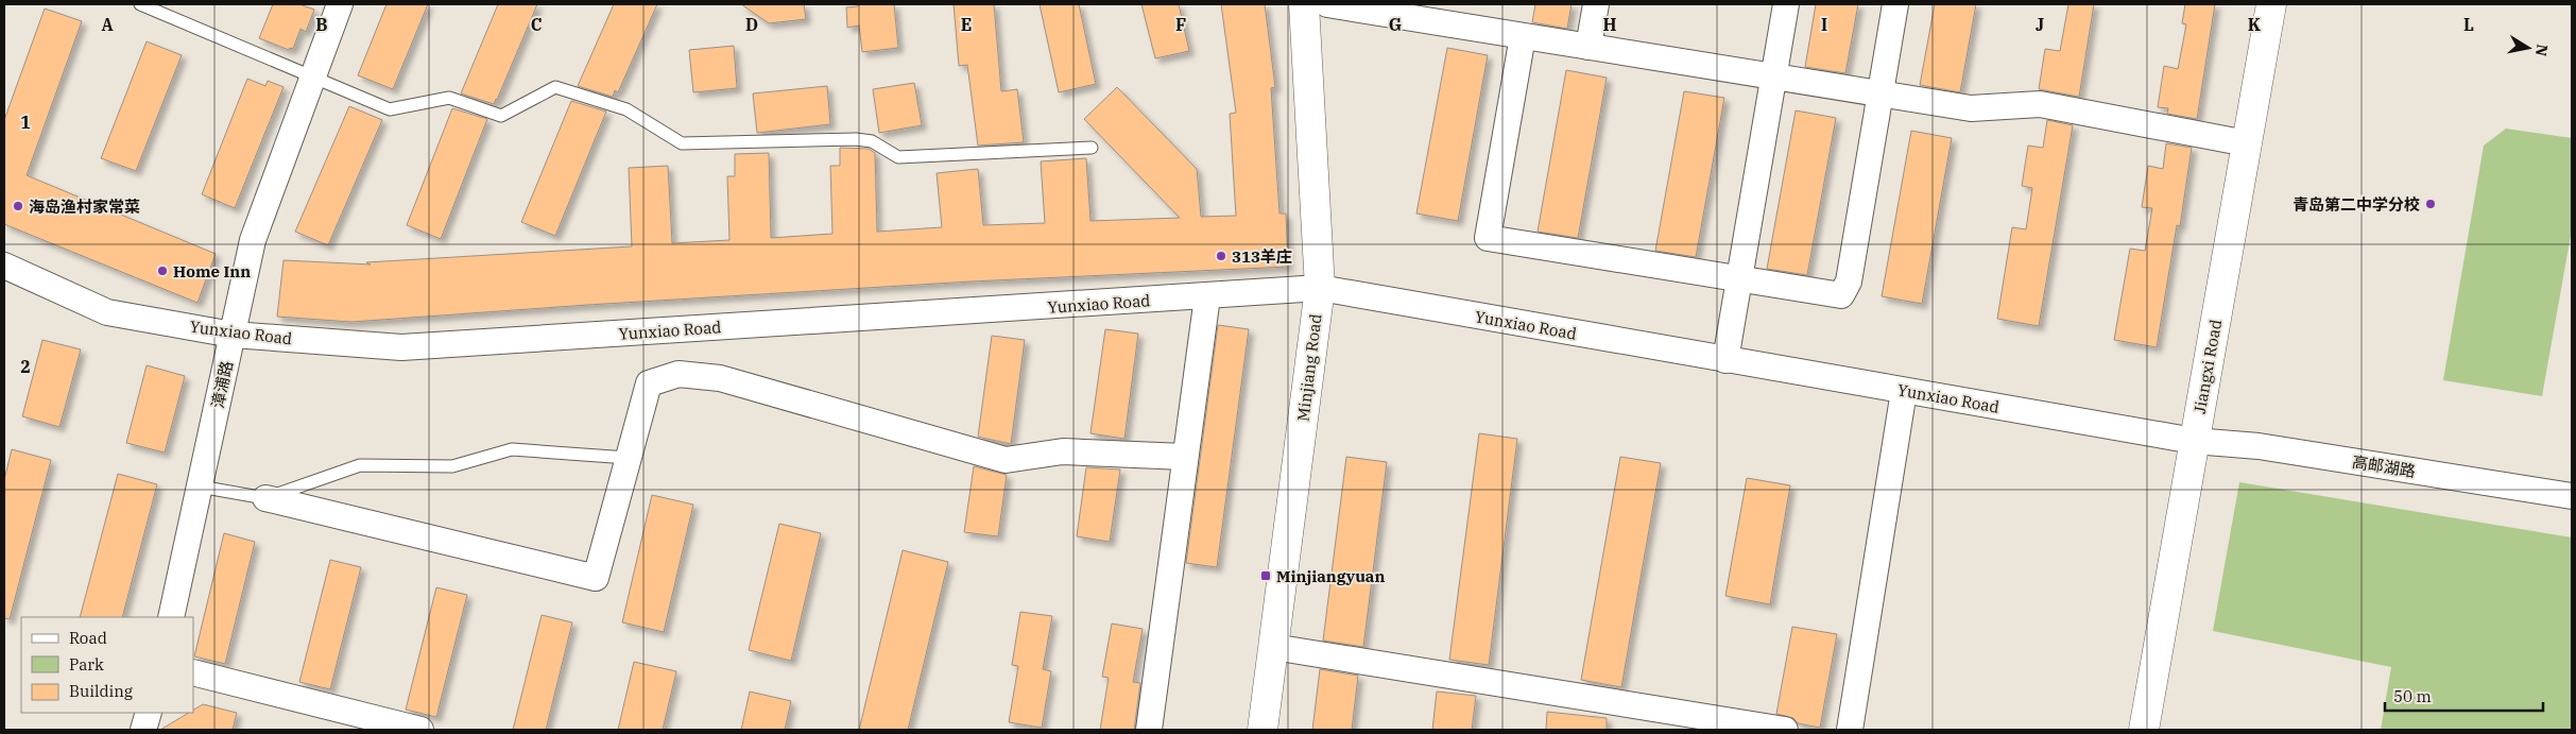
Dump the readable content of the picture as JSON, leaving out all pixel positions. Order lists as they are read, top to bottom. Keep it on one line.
{"streets":{"main road":["Jiangxi Road","Minjiang Road"],"street":["Yunxiao Road","漳浦路","高邮湖路"]},"crossings":[["Yunxiao Road","Jiangxi Road"],["Yunxiao Road","Minjiang Road"],["Yunxiao Road","漳浦路"],["Yunxiao Road","高邮湖路"],["Jiangxi Road","高邮湖路"]],"places":{"other":["青岛第二中学分校","海岛渔村家常菜","313羊庄","Home Inn"],"transit":["Minjiangyuan"]},"legend":["Road","Park","Building"],"scale_bar":"50 m","north":"right","grid":{"columns":["A","B","C","D","E","F","G","H","I","J","K","L"],"rows":["1","2"]}}
